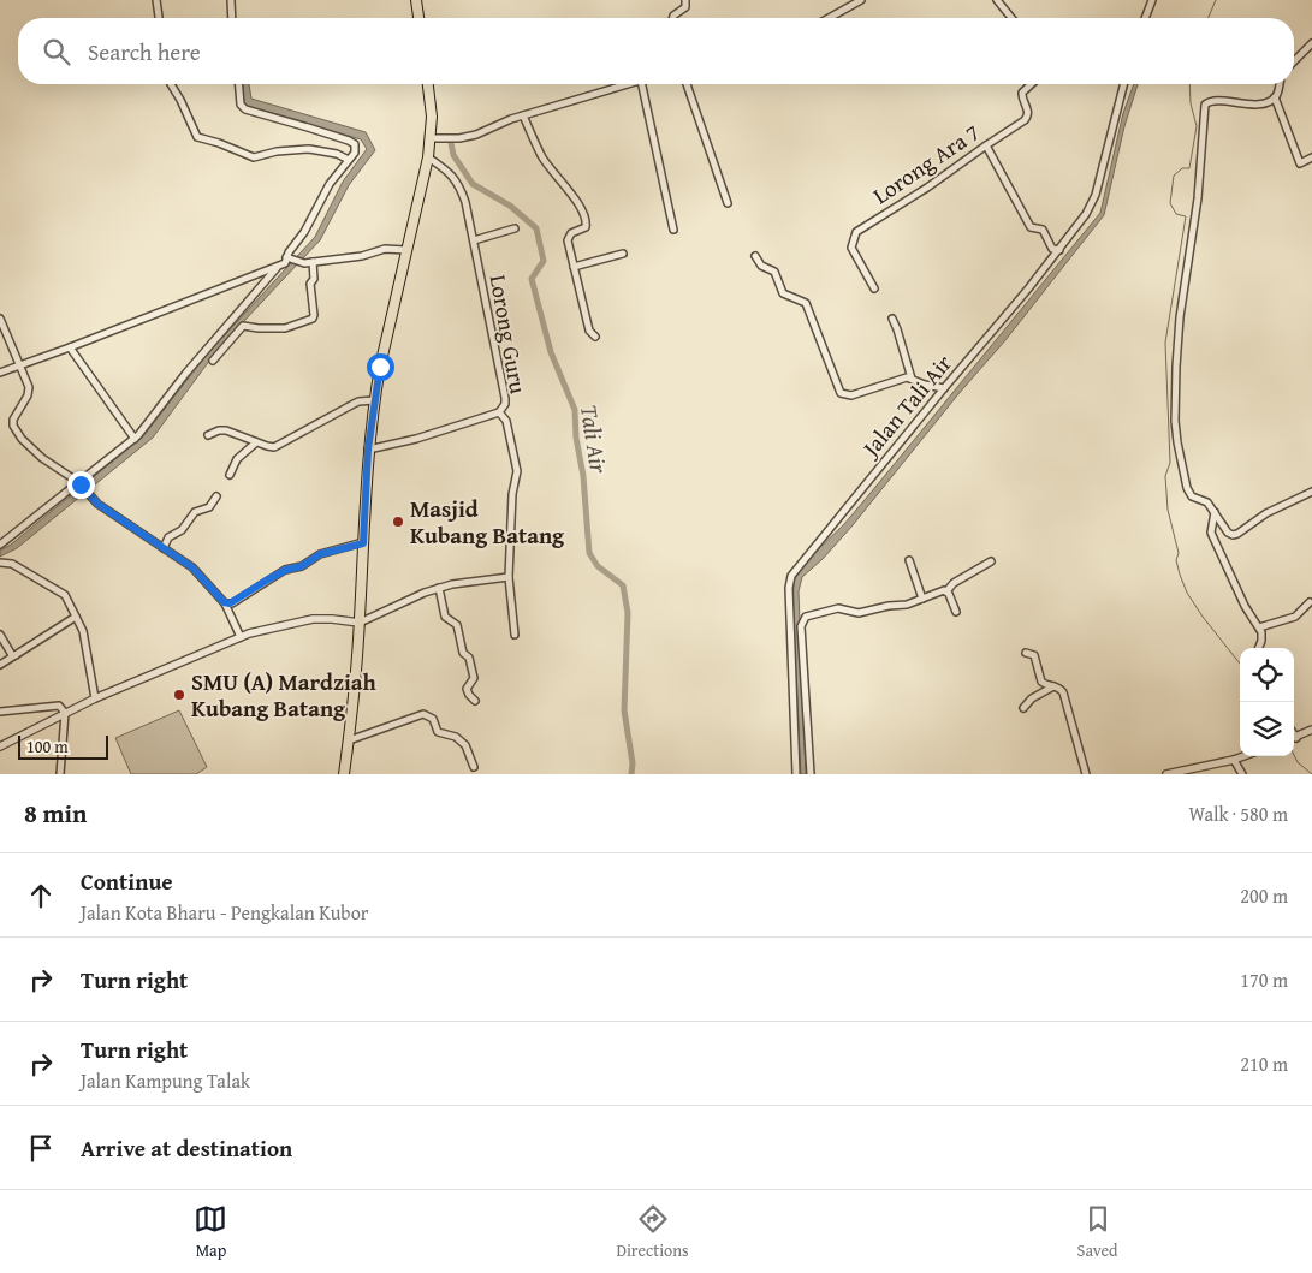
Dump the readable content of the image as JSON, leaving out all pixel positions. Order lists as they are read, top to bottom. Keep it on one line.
{"streets":{"street":["Lorong Ara 7","Lorong Guru","Jalan Tali Air"]},"water":["Tali Air"],"places":["Masjid Kubang Batang","SMU (A) Mardziah Kubang Batang"],"scale_bar":"100 m","page":{"search":"Search here","scale":"100 m","heading":["8 min","Walk · 580 m"],"list":[["Continue","Jalan Kota Bharu - Pengkalan Kubor","200 m"],["Turn right","170 m"],["Turn right","Jalan Kampung Talak","210 m"],"Arrive at destination"],"nav":["Map","Directions","Saved"]}}
